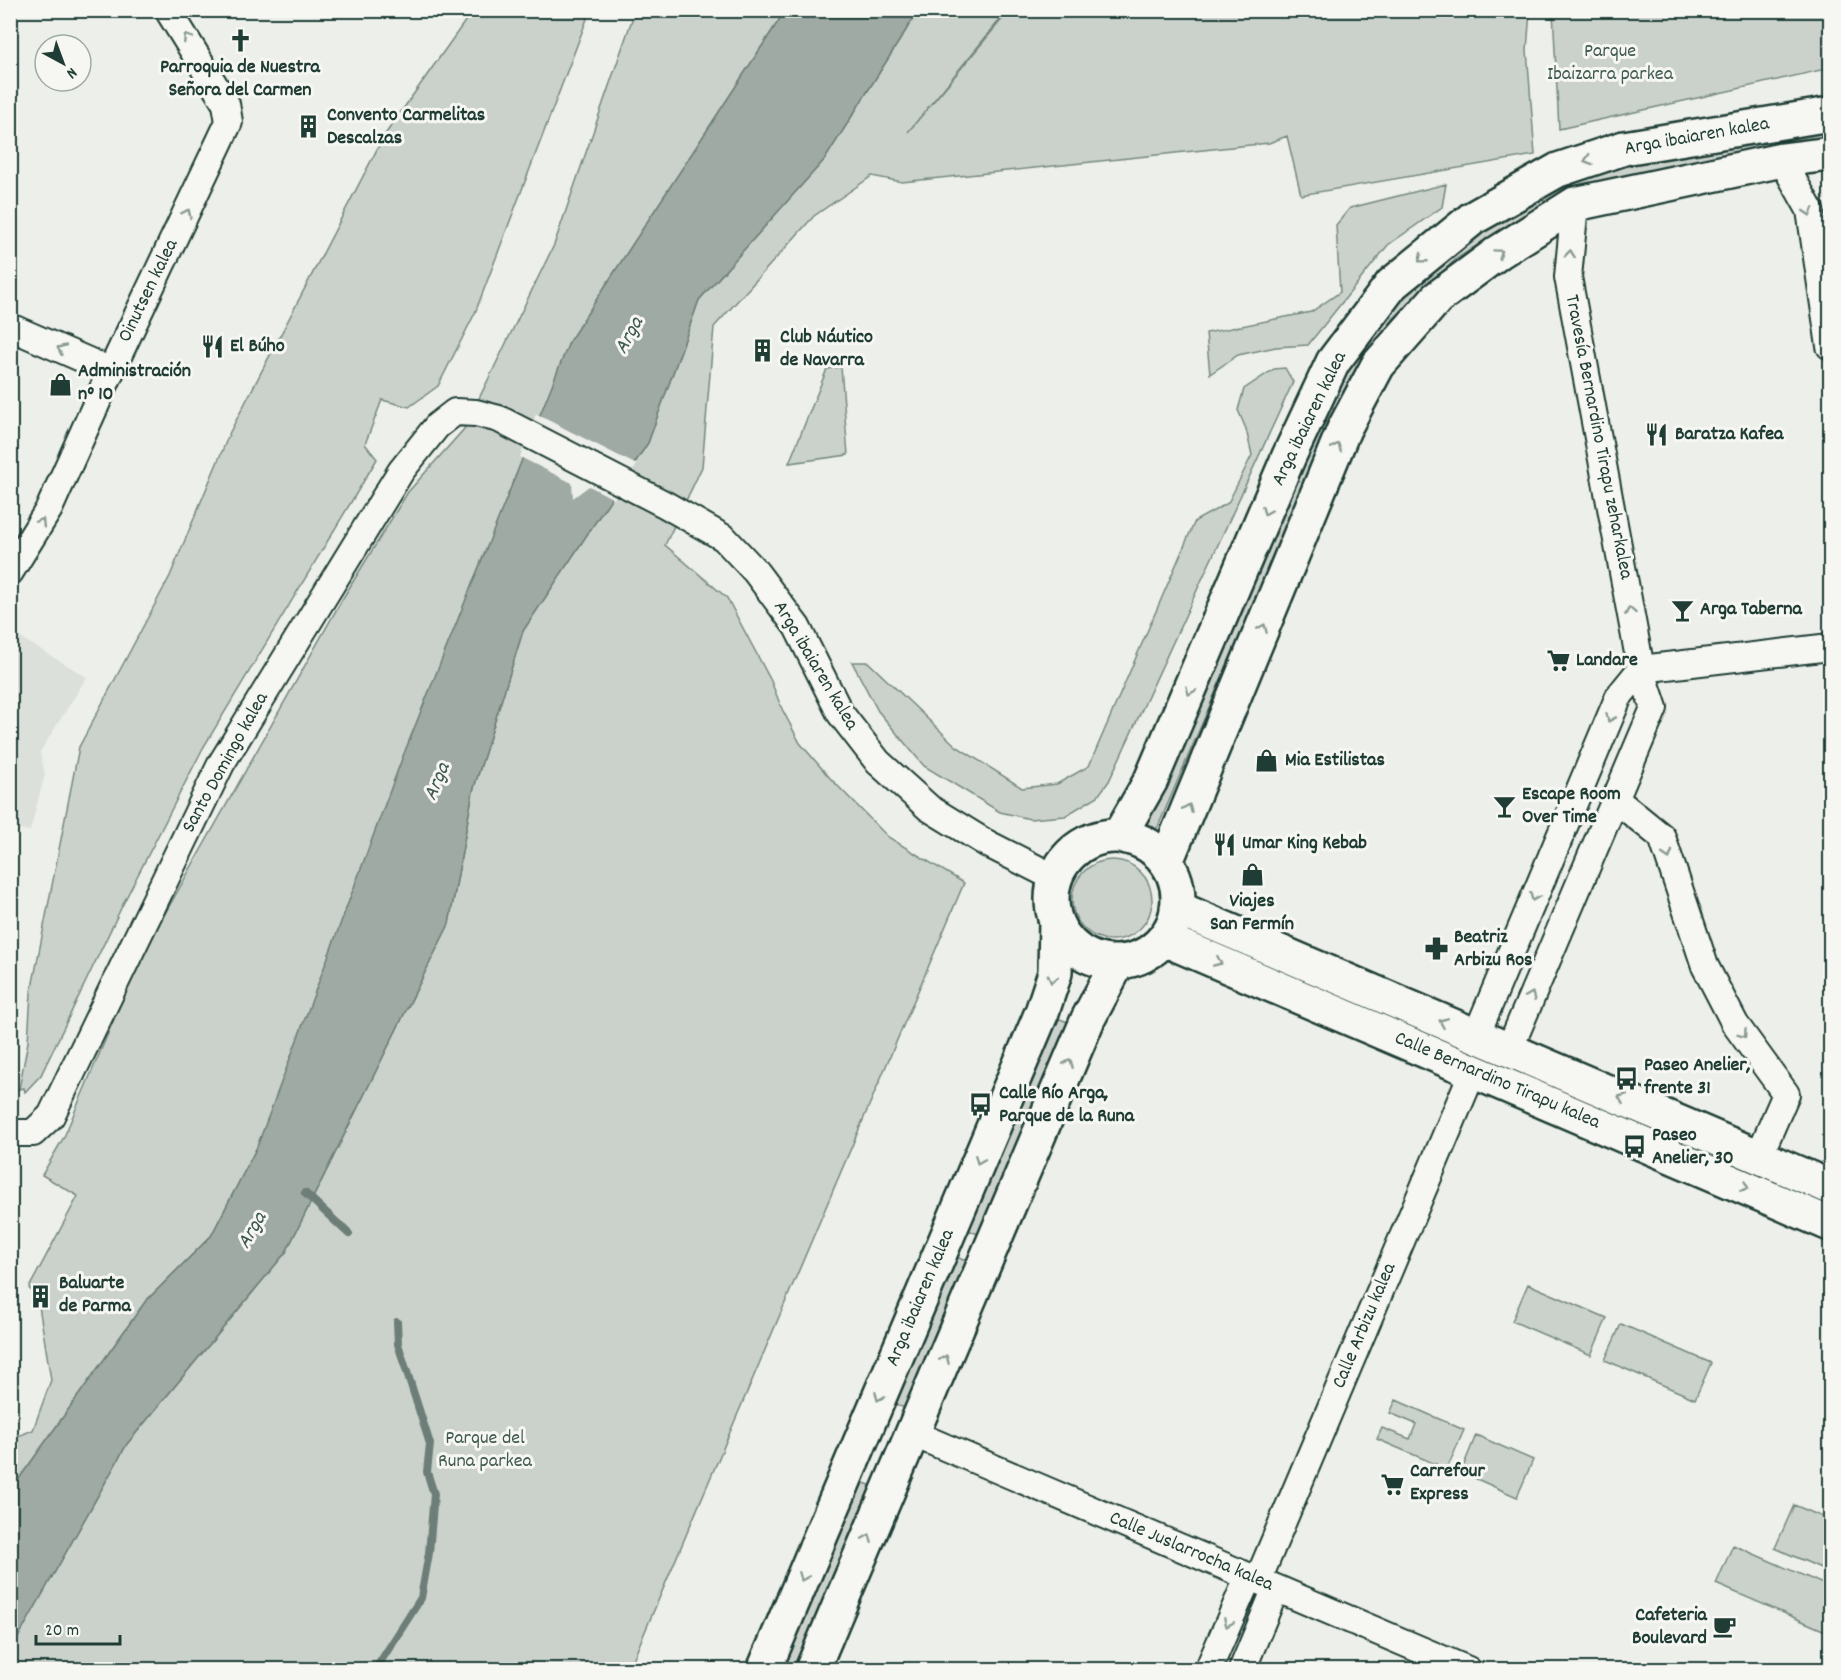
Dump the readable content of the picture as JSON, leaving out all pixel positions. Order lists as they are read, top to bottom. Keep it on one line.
{"streets":{"street":["Arga ibaiaren kalea","Oinutsen kalea","Travesía Bernardino Tirapu zeharkalea","Santo Domingo kalea","Calle Bernardino Tirapu kalea","Calle Arbizu kalea","Calle Juslarrocha kalea"]},"crossings":[["Arga ibaiaren kalea","Travesía Bernardino Tirapu zeharkalea"],["Arga ibaiaren kalea","Santo Domingo kalea"],["Arga ibaiaren kalea","Calle Bernardino Tirapu kalea"],["Calle Bernardino Tirapu kalea","Calle Arbizu kalea"],["Calle Arbizu kalea","Calle Juslarrocha kalea"]],"one_way":["Oinutsen kalea","Travesía Bernardino Tirapu zeharkalea"],"water":["Arga"],"parks":["Parque Ibaizarra parkea","Parque del Runa parkea"],"places":{"church":["Parroquia de Nuestra Señora del Carmen"],"building":["Convento Carmelitas Descalzas","Club Náutico de Navarra","Baluarte de Parma"],"restaurant":["El Búho","Baratza Kafea","Umar King Kebab"],"shop":["Administración n° 10","Mia Estilistas","Viajes San Fermín"],"bar":["Arga Taberna","Escape Room Over Time"],"supermarket":["Landare","Carrefour Express"],"pharmacy":["Beatriz Arbizu Ros"],"bus stop":["Paseo Anelier, frente 31","Calle Río Arga, Parque de la Runa","Paseo Anelier, 30"],"cafe":["Cafeteria Boulevard"]},"scale_bar":"20 m","north":"bottom right"}
